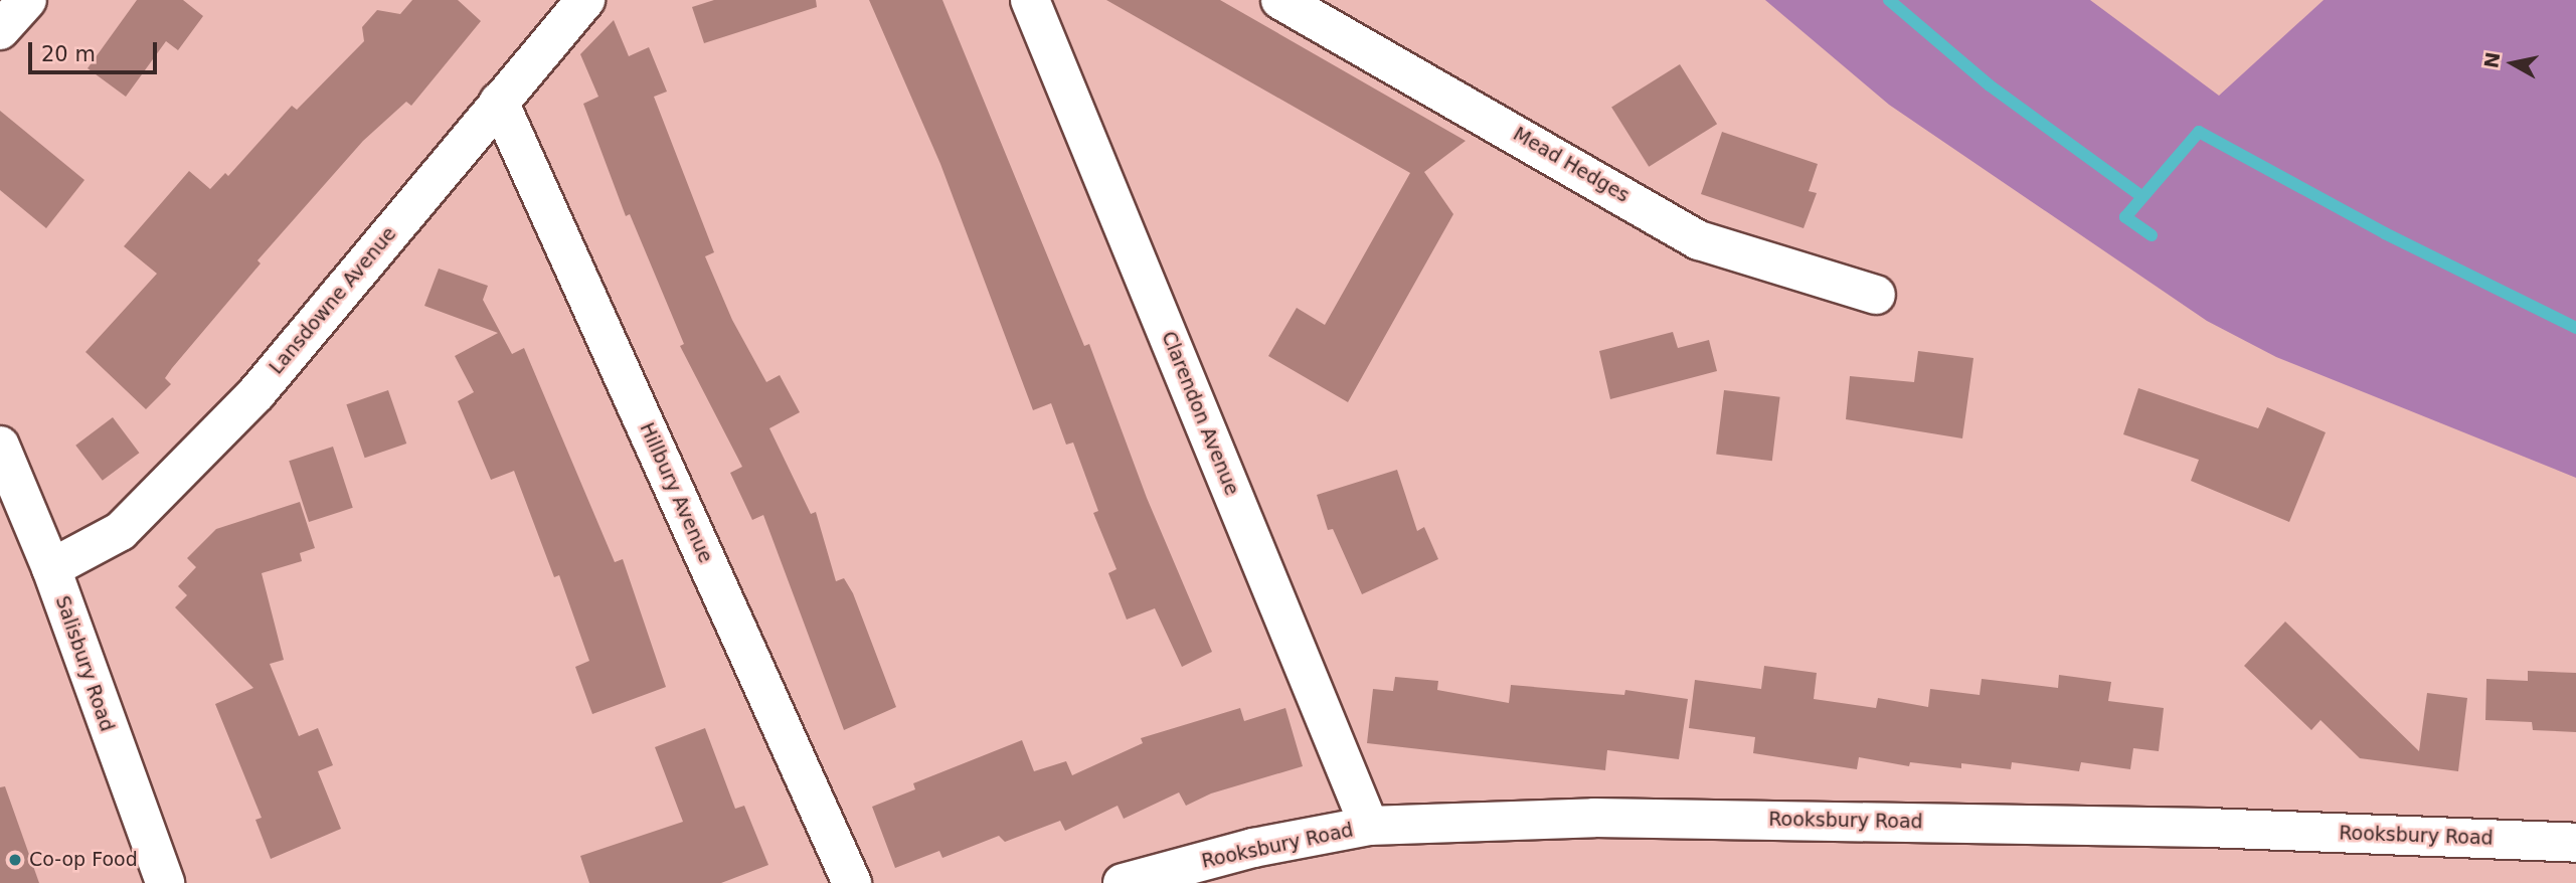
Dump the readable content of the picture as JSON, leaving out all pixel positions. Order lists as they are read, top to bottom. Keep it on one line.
{"streets":{"street":["Mead Hedges","Lansdowne Avenue","Clarendon Avenue","Hillbury Avenue","Salisbury Road","Rooksbury Road"]},"crossings":[["Lansdowne Avenue","Hillbury Avenue"],["Lansdowne Avenue","Salisbury Road"],["Clarendon Avenue","Rooksbury Road"]],"places":["Co-op Food"],"scale_bar":"20 m","north":"left"}
